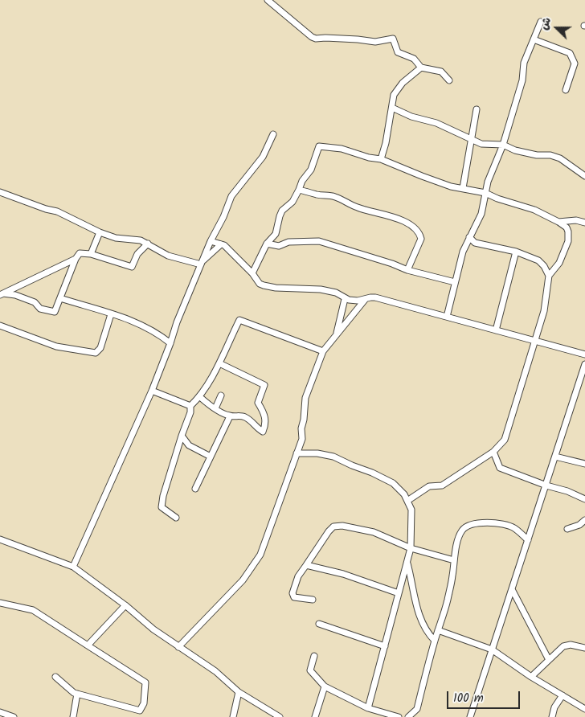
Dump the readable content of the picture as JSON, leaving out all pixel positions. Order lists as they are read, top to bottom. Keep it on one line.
{"scale_bar":"100 m","north":"left"}
